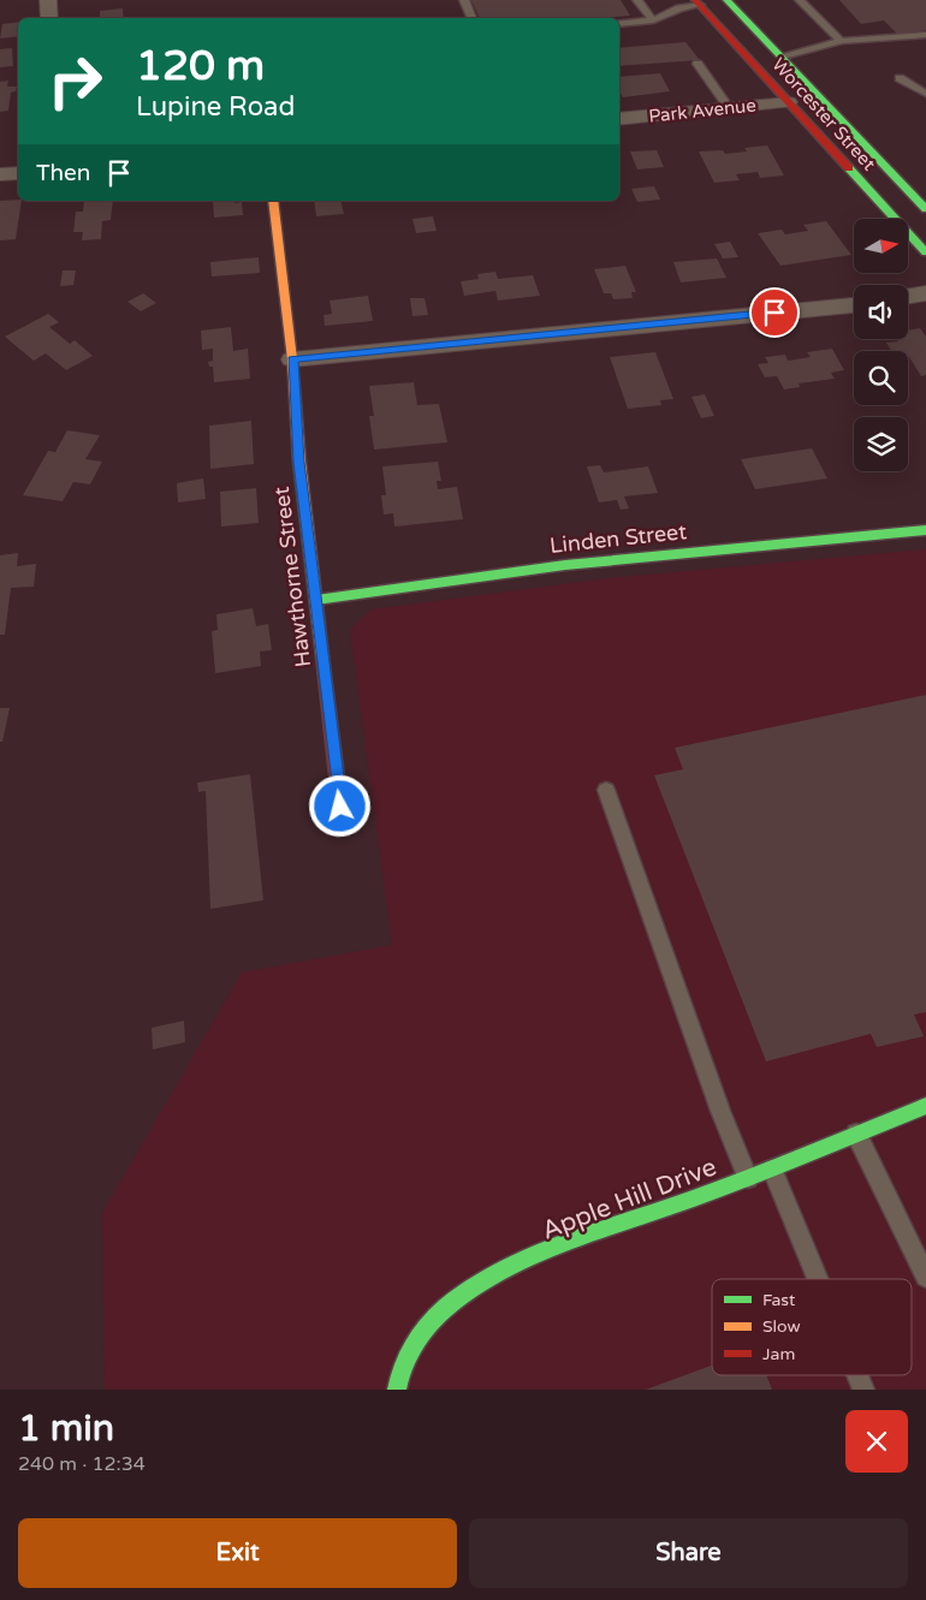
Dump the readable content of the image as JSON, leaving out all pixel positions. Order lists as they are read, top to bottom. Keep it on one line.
{"streets":{"main road":["Worcester Street","Linden Street","Hawthorne Street","Apple Hill Drive"],"street":["Park Avenue"]},"crossings":[["Park Avenue","Worcester Street"],["Linden Street","Hawthorne Street"]],"legend":["Fast","Slow","Jam"],"north":"right","page":{"turn":["120 m","Lupine Road"],"then":"Then","heading":["1 min","240 m · 12:34"],"buttons":["Exit","Share"]}}
